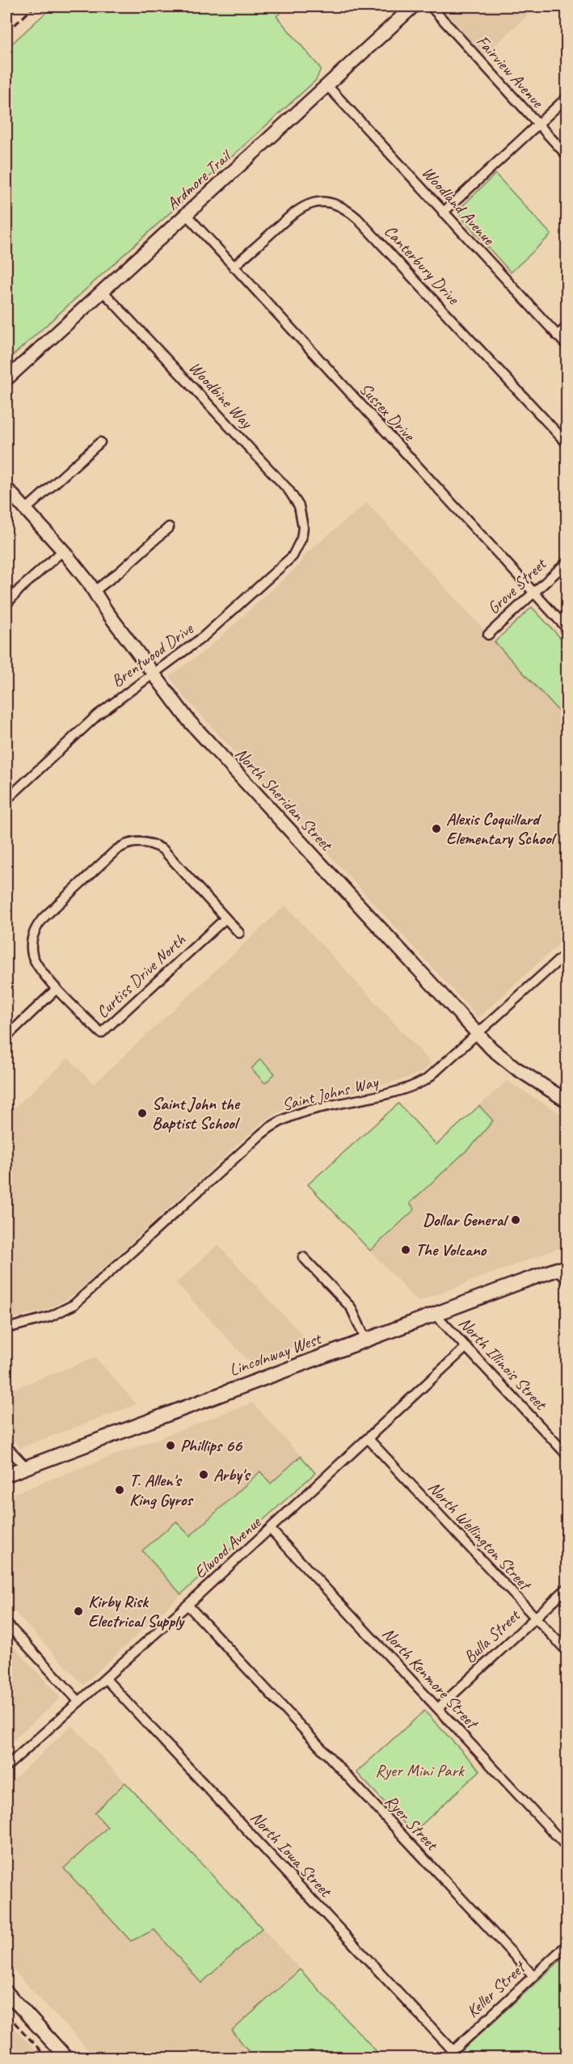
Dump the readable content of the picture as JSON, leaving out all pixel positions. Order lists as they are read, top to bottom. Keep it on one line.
{"streets":{"main road":["Lincolnway West"],"street":["Fairview Avenue","Ardmore Trail","Woodland Avenue","Canterbury Drive","Woodbine Way","Sussex Drive","Grove Street","Brentwood Drive","North Sheridan Street","Curtiss Drive North","Saint Johns Way","North Illinois Street","North Wellington Street","Elwood Avenue","Bulla Street","North Kenmore Street","Ryer Street","North Iowa Street","Keller Street"]},"crossings":[["Ardmore Trail","Woodland Avenue"],["Ardmore Trail","Woodbine Way"],["Ardmore Trail","Sussex Drive"],["Canterbury Drive","Sussex Drive"],["Woodbine Way","Brentwood Drive"],["Sussex Drive","Grove Street"],["Brentwood Drive","North Sheridan Street"],["North Sheridan Street","Saint Johns Way"],["Lincolnway West","North Illinois Street"],["North Illinois Street","Elwood Avenue"],["North Wellington Street","Elwood Avenue"],["North Wellington Street","Bulla Street"],["Elwood Avenue","North Kenmore Street"],["Elwood Avenue","Ryer Street"],["Elwood Avenue","North Iowa Street"],["Bulla Street","North Kenmore Street"],["Ryer Street","Keller Street"],["North Iowa Street","Keller Street"]],"parks":["Ryer Mini Park"],"places":["Alexis Coquillard Elementary School","Saint John the Baptist School","Dollar General","The Volcano","Phillips 66","Arby's","T. Allen's King Gyros","Kirby Risk Electrical Supply"]}
